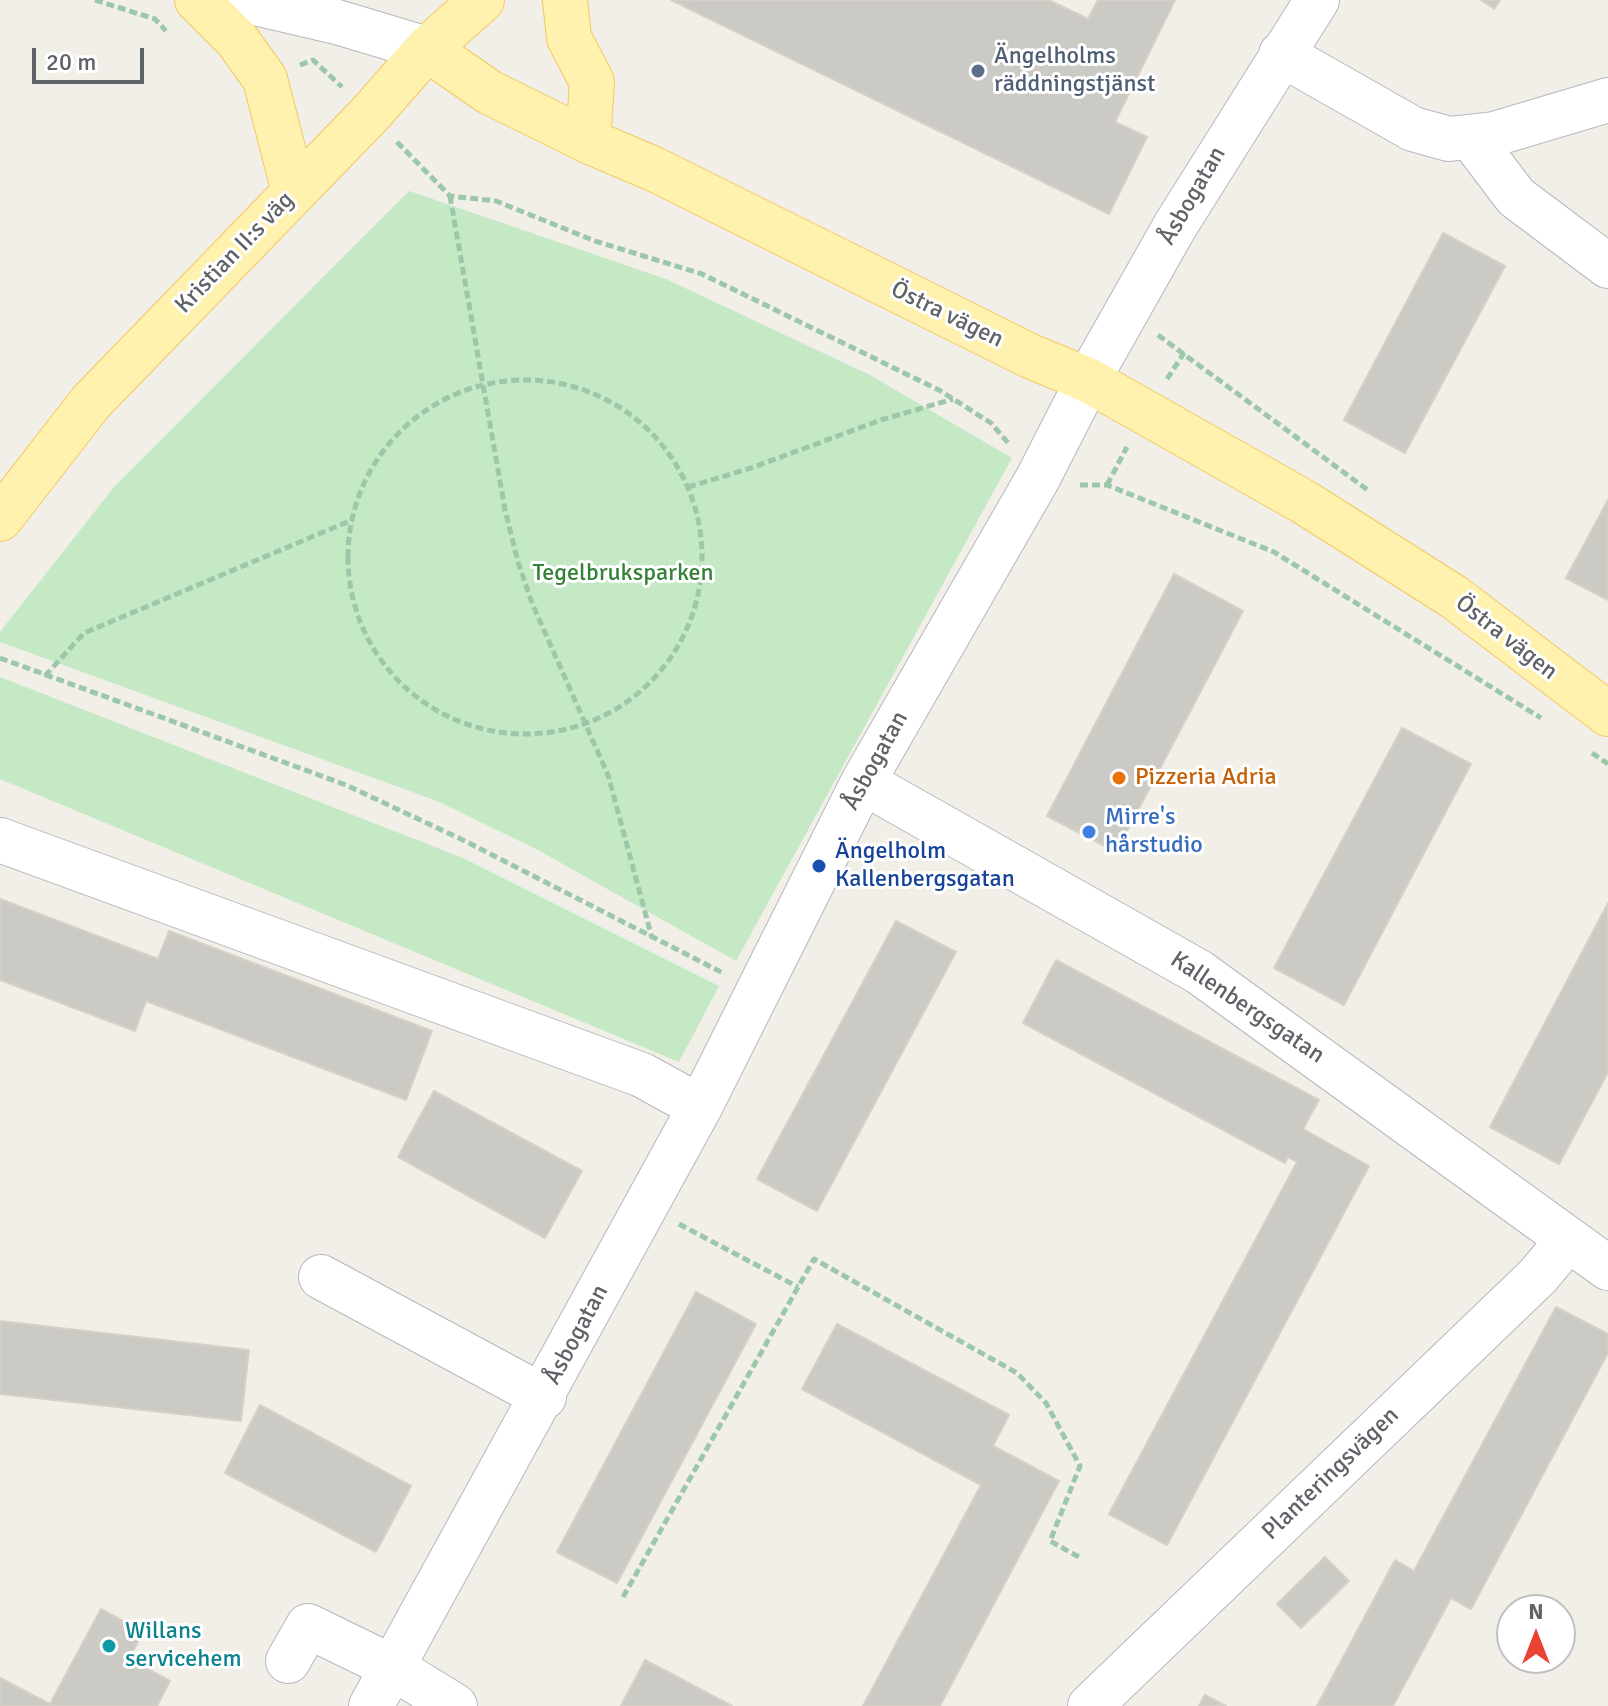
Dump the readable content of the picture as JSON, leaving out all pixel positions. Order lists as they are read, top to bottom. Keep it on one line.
{"streets":{"main road":["Kristian II:s väg","Östra vägen"],"street":["Åsbogatan","Kallenbergsgatan","Planteringsvägen"]},"crossings":[["Åsbogatan","Östra vägen"],["Åsbogatan","Kallenbergsgatan"],["Kristian II:s väg","Östra vägen"],["Kallenbergsgatan","Planteringsvägen"]],"parks":["Tegelbruksparken"],"places":["Ängelholms räddningstjänst","Pizzeria Adria","Mirre's hårstudio","Ängelholm Kallenbergsgatan","Willans servicehem"],"scale_bar":"20 m","north":"top"}
